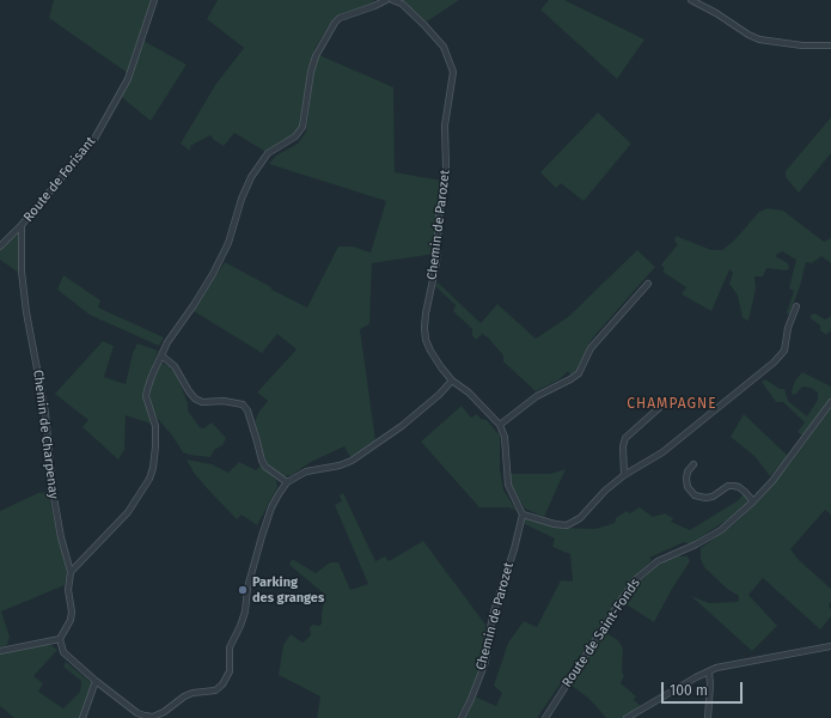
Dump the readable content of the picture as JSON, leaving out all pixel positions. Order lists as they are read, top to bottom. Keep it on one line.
{"streets":{"street":["Route de Forisant","Chemin de Parozet","Chemin de Charpenay","Route de Saint-Fonds"]},"crossings":[["Route de Forisant","Chemin de Charpenay"]],"districts":["CHAMPAGNE"],"places":["Parking des granges"],"scale_bar":"100 m"}
